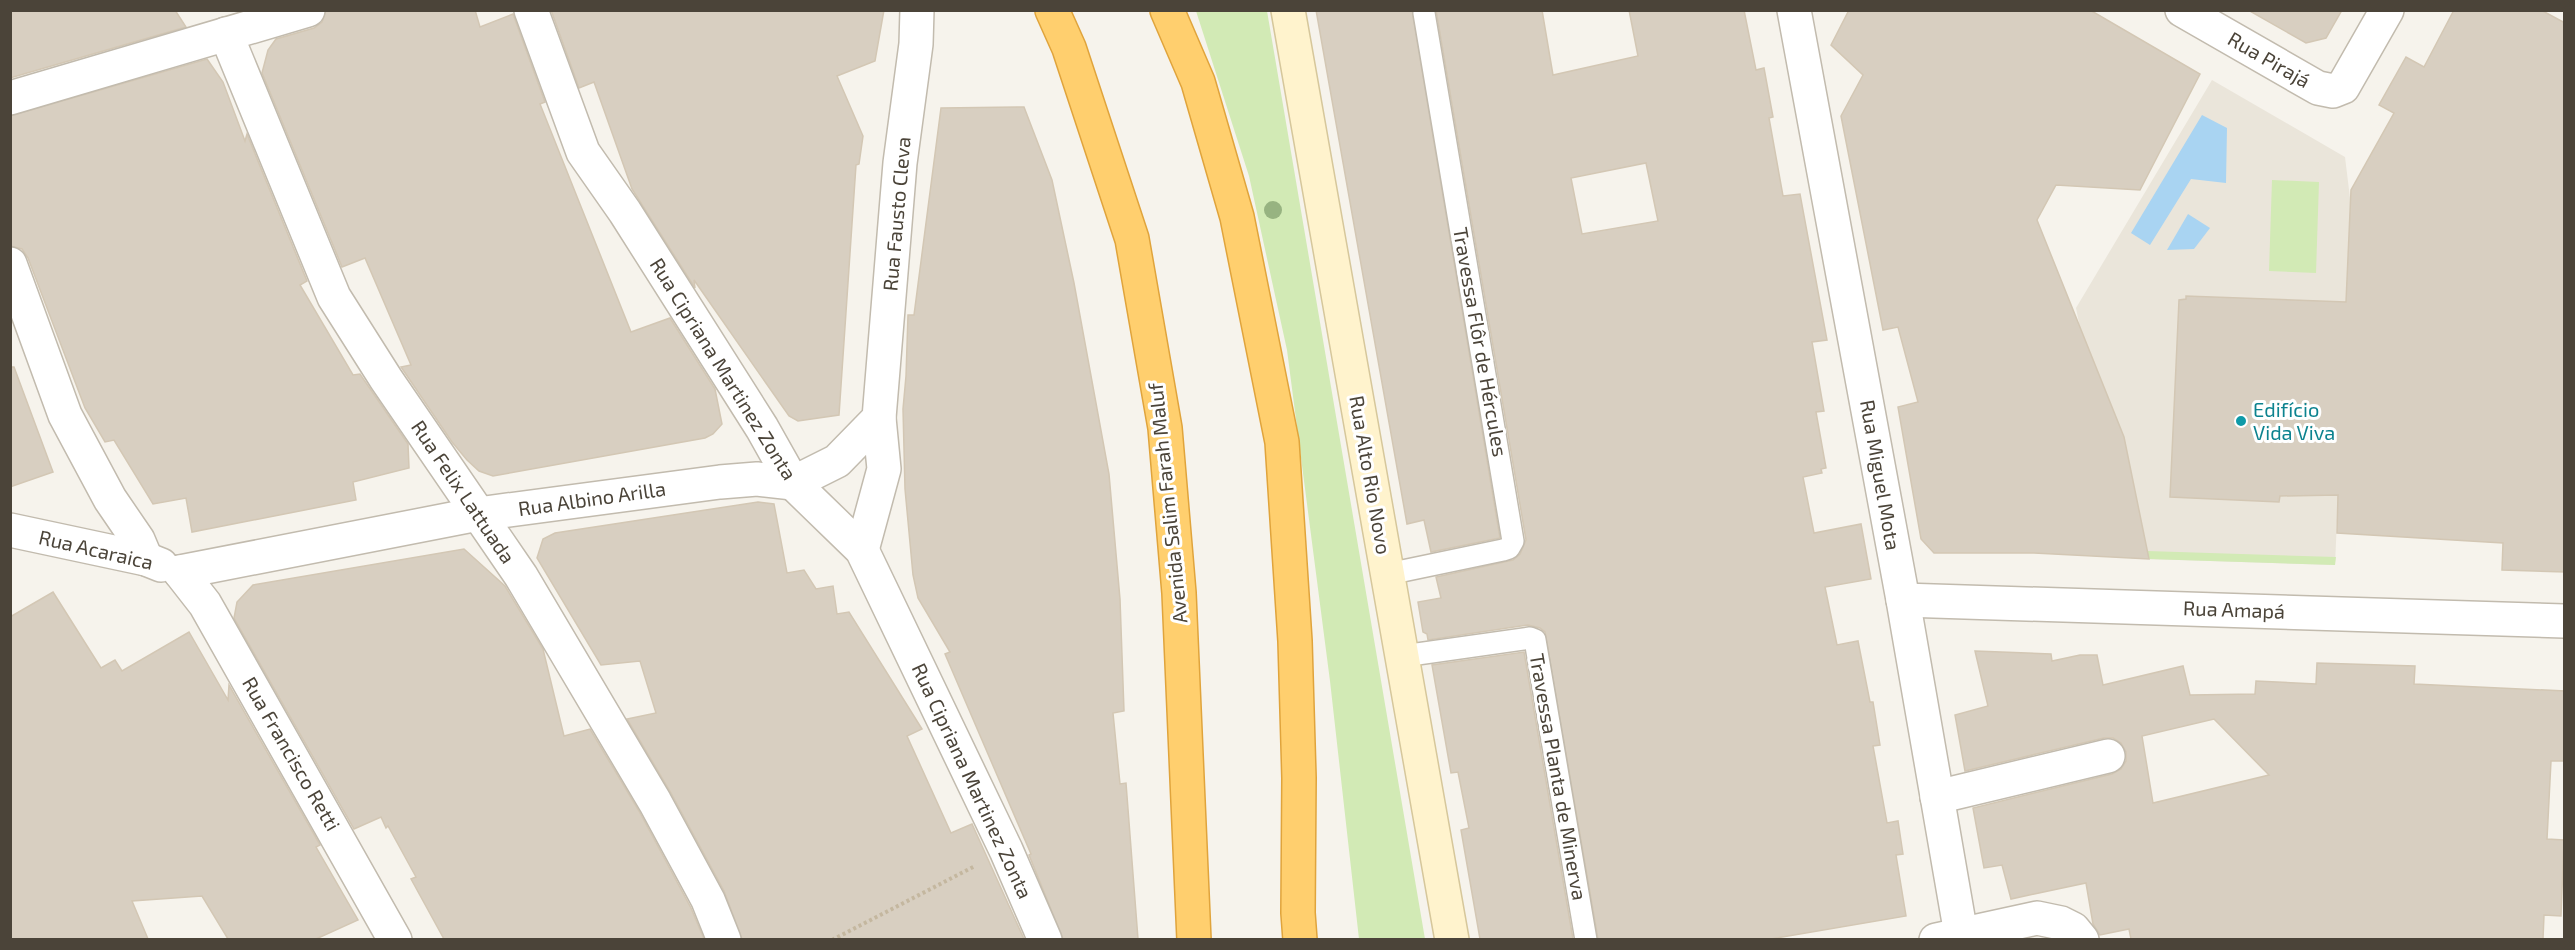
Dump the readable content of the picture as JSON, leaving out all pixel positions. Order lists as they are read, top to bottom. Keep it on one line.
{"streets":{"highway":["Avenida Salim Farah Maluf"],"street":["Rua Pirajá","Rua Fausto Cleva","Rua Cipriana Martinez Zonta","Rua Alto Rio Novo","Rua Miguel Mota","Rua Felix Lattuada","Rua Albino Arilla","Rua Acaraica","Rua Amapá","Rua Francisco Retti"],"lane":["Travessa Flôr de Hércules","Travessa Planta de Minerva"]},"crossings":[["Rua Fausto Cleva","Rua Cipriana Martinez Zonta"],["Travessa Flôr de Hércules","Rua Alto Rio Novo"],["Rua Cipriana Martinez Zonta","Rua Albino Arilla"],["Rua Alto Rio Novo","Travessa Planta de Minerva"],["Rua Miguel Mota","Rua Amapá"],["Rua Felix Lattuada","Rua Albino Arilla"],["Rua Albino Arilla","Rua Acaraica"],["Rua Albino Arilla","Rua Francisco Retti"],["Rua Acaraica","Rua Francisco Retti"]],"places":["Edifício Vida Viva"]}
